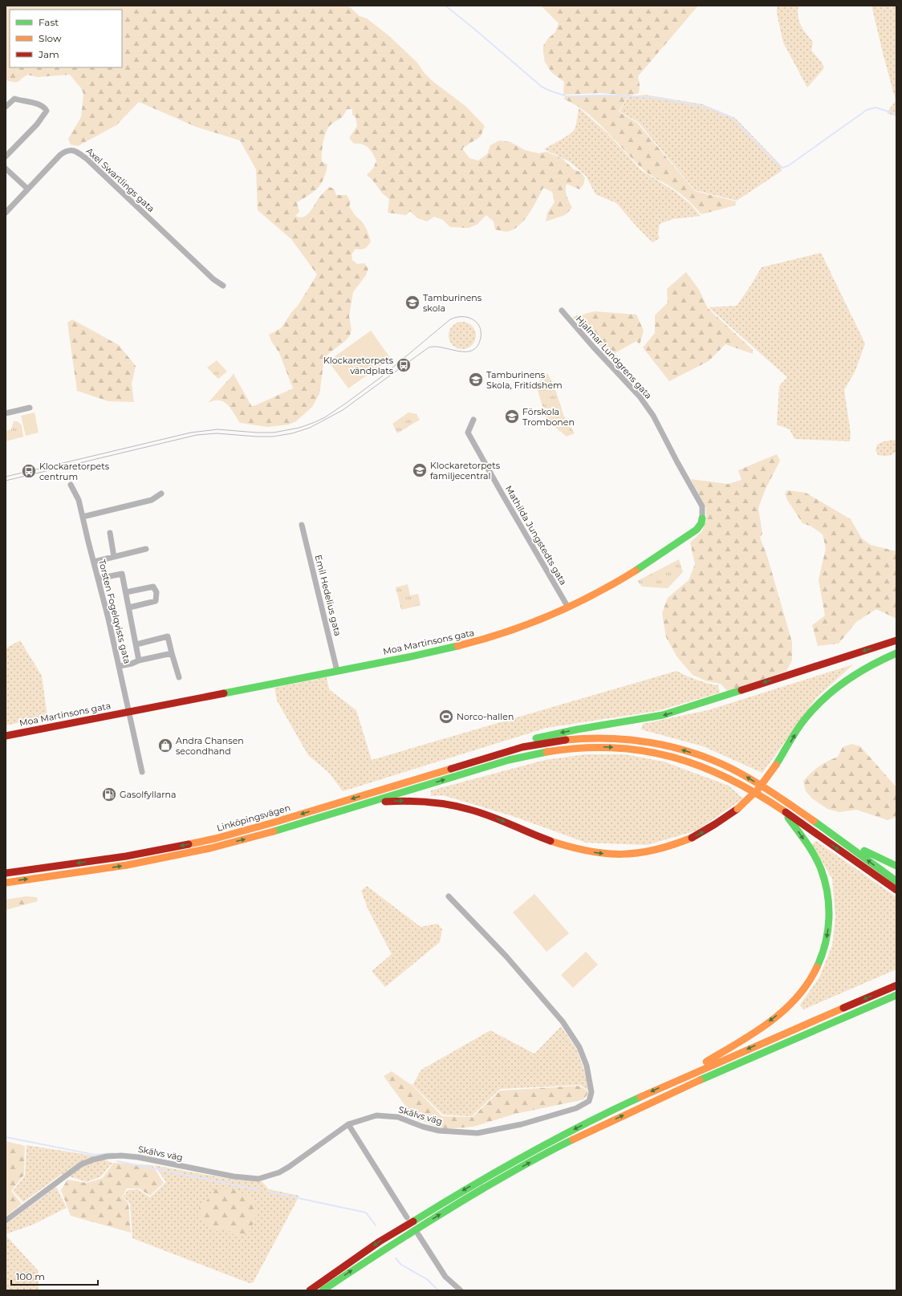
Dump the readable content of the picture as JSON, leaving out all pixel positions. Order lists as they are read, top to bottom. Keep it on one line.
{"streets":{"main road":["Moa Martinsons gata","Linköpingsvägen"],"street":["Axel Swartlings gata","Hjalmar Lundgrens gata","Mathilda Jungstedts gata","Emil Hedelius gata","Torsten Fogelqvists gata","Skälvs väg"]},"crossings":[["Hjalmar Lundgrens gata","Moa Martinsons gata"],["Mathilda Jungstedts gata","Moa Martinsons gata"],["Emil Hedelius gata","Moa Martinsons gata"],["Torsten Fogelqvists gata","Moa Martinsons gata"]],"places":{"school or university":["Tamburinens skola","Tamburinens Skola, Fritidshem","Förskola Trombonen","Klockaretorpets familjecentral"],"bus stop":["Klockaretorpets vändplats","Klockaretorpets centrum"],"sports":["Norco-hallen"],"shop":["Andra Chansen secondhand"],"fuel station":["Gasolfyllarna"]},"legend":["Fast","Slow","Jam"],"scale_bar":"100 m"}
